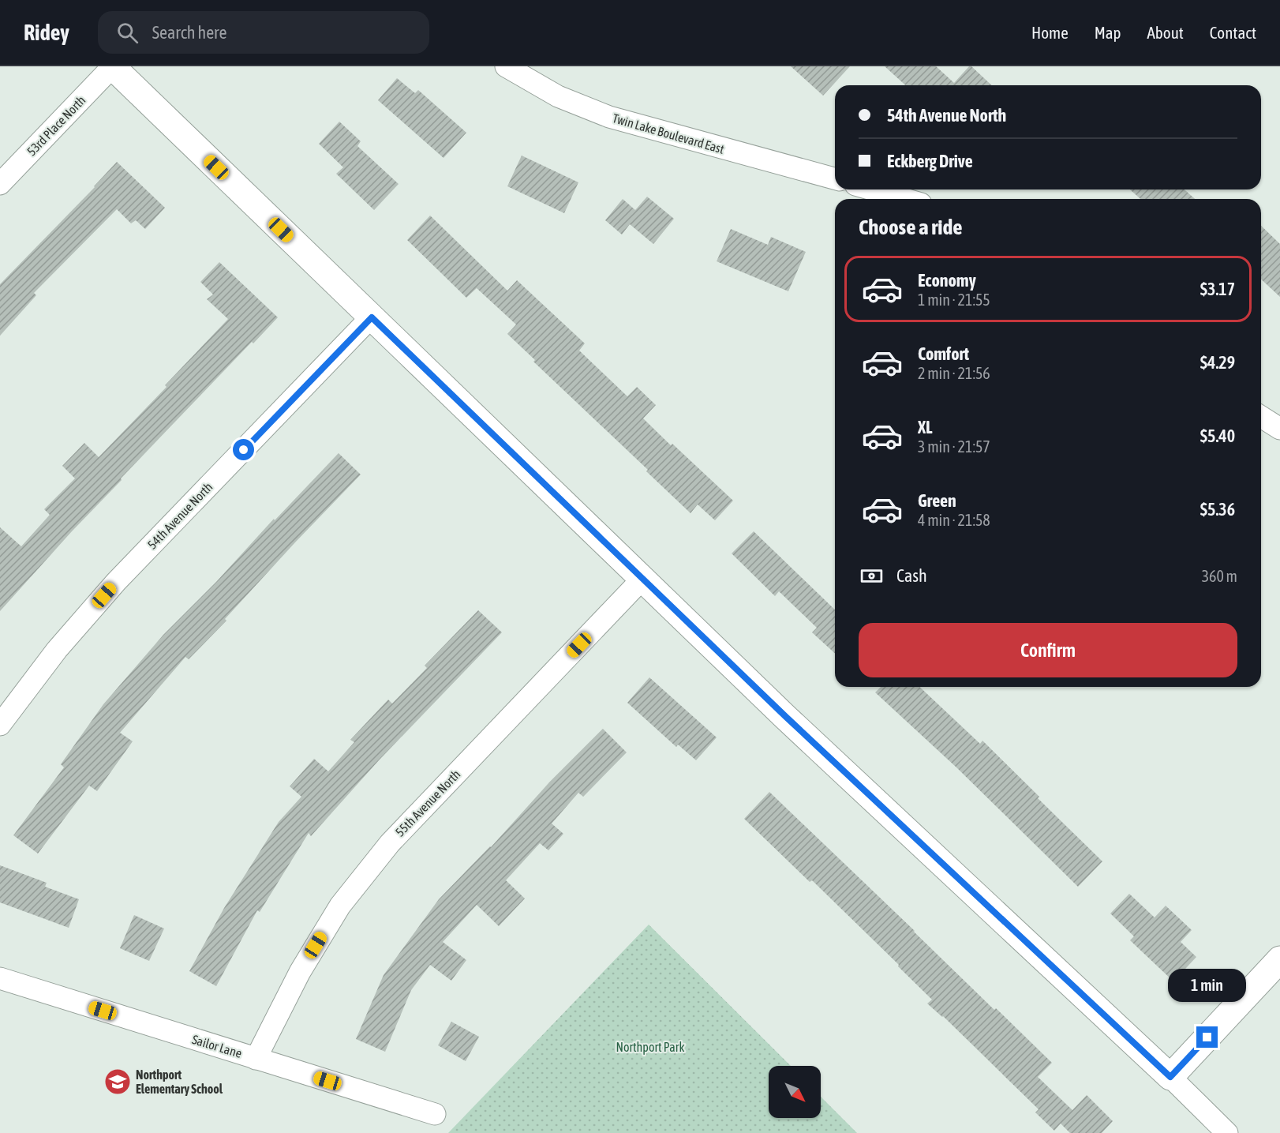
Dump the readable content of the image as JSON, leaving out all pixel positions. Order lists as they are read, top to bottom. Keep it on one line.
{"streets":{"street":["53rd Place North","Twin Lake Boulevard East","54th Avenue North","55th Avenue North","Sailor Lane"]},"crossings":[["55th Avenue North","Sailor Lane"]],"parks":["Northport Park"],"places":{"school or university":["Northport Elementary School"]},"north":"bottom right","page":{"header":"Ridey","search":"Search here","nav":["Home","Map","About","Contact"],"banner":["54th Avenue North","Eckberg Drive"],"heading":"Choose a ride","list":[{"name":"Economy","note":"1 min · 21:55","value":"$3.17"},{"name":"Comfort","note":"2 min · 21:56","value":"$4.29"},{"name":"XL","note":"3 min · 21:57","value":"$5.40"},{"name":"Green","note":"4 min · 21:58","value":"$5.36"}],"pay":["Cash","360 m"],"buttons":"Confirm","bubble":"1 min"}}
